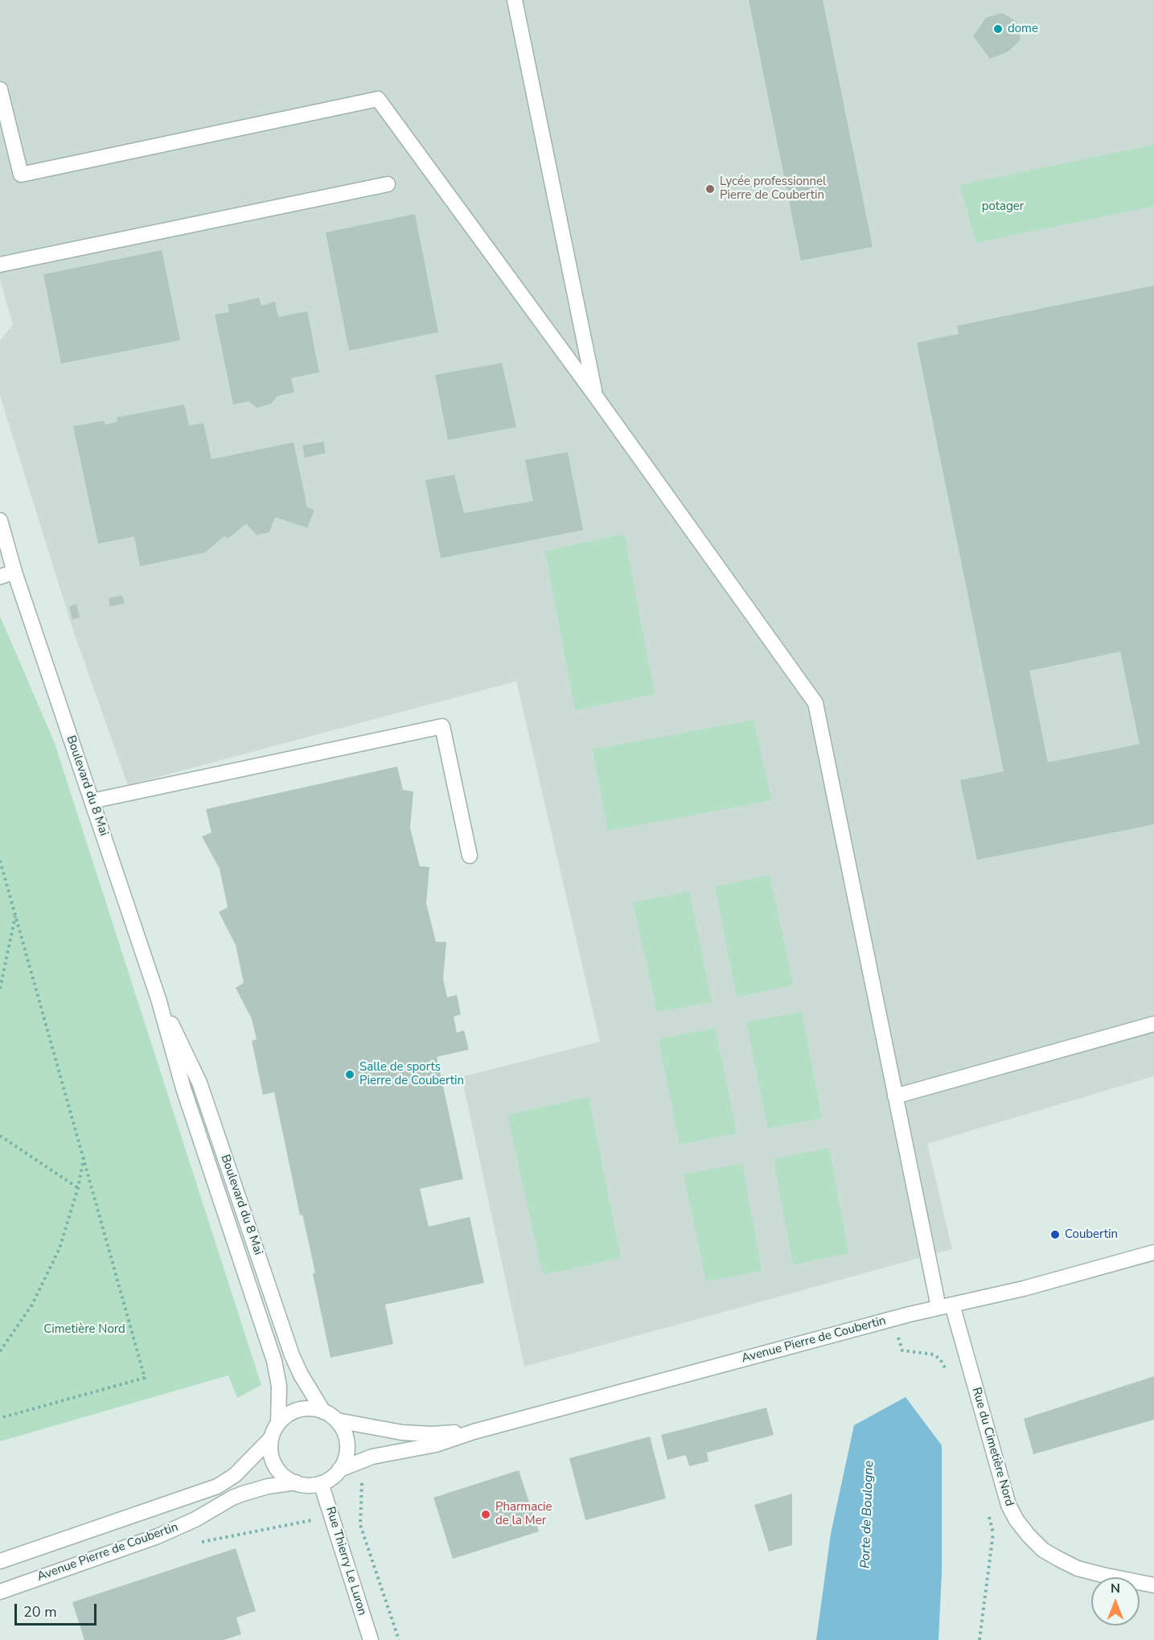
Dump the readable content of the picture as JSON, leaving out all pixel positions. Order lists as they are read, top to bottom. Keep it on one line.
{"streets":{"street":["Boulevard du 8 Mai","Avenue Pierre de Coubertin","Rue du Cimetière Nord","Rue Thierry Le Luron"]},"crossings":[["Boulevard du 8 Mai","Avenue Pierre de Coubertin"],["Boulevard du 8 Mai","Rue Thierry Le Luron"],["Avenue Pierre de Coubertin","Rue du Cimetière Nord"],["Avenue Pierre de Coubertin","Rue Thierry Le Luron"]],"water":["Porte de Boulogne"],"parks":["potager","Cimetière Nord"],"places":["dome","Lycée professionnel Pierre de Coubertin","Salle de sports Pierre de Coubertin","Coubertin","Pharmacie de la Mer"],"scale_bar":"20 m","north":"top"}
